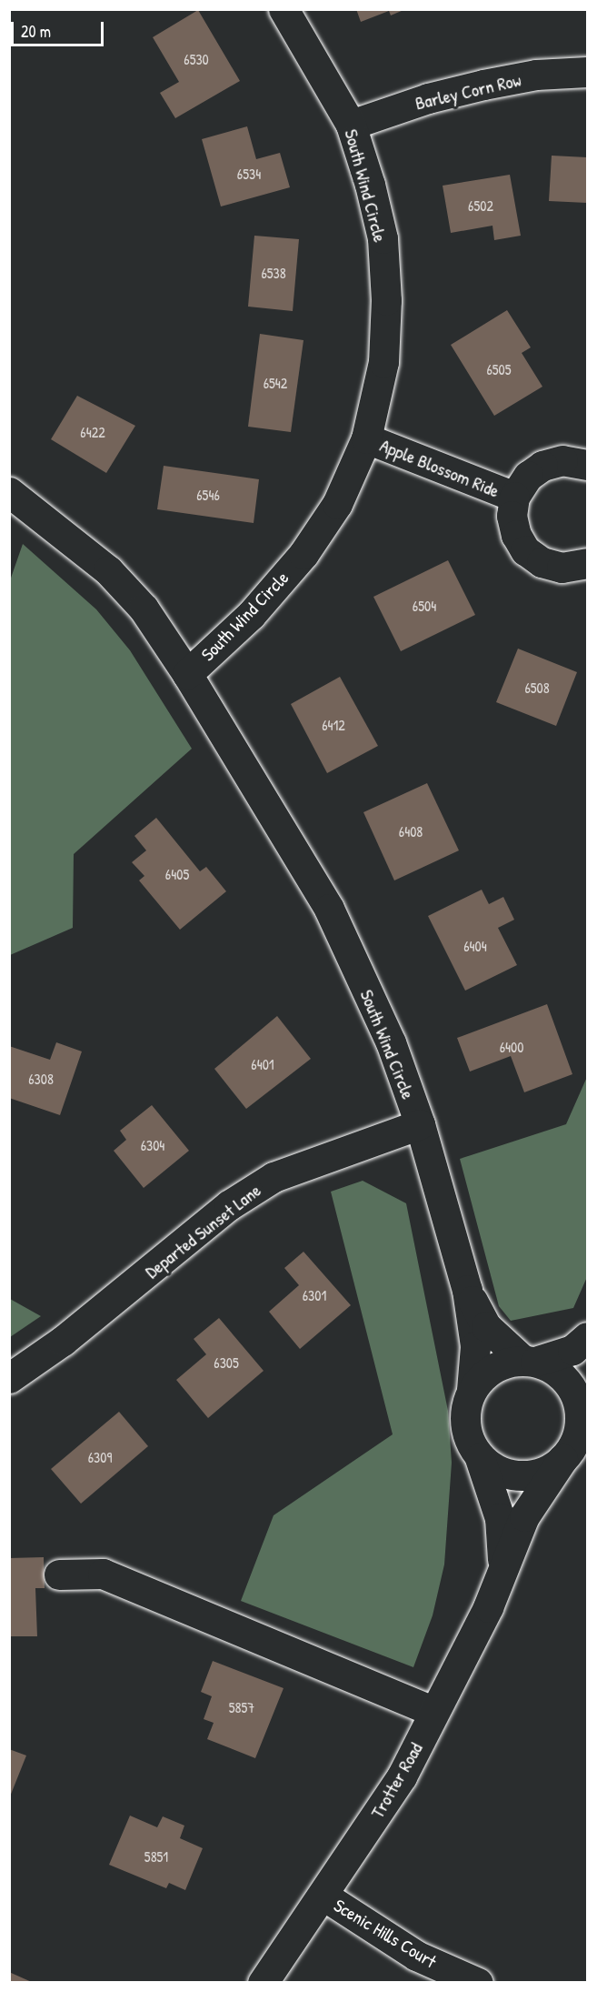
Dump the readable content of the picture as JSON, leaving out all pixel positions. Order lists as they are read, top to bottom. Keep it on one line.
{"streets":{"street":["Barley Corn Row","South Wind Circle","Apple Blossom Ride","Departed Sunset Lane","Trotter Road","Scenic Hills Court"]},"crossings":[["Barley Corn Row","South Wind Circle"],["South Wind Circle","Apple Blossom Ride"],["South Wind Circle","Departed Sunset Lane"],["South Wind Circle","Trotter Road"],["Trotter Road","Scenic Hills Court"]],"house_numbers":["6530","6534","6502","6538","6505","6542","6422","6546","6504","6508","6412","6408","6405","6404","6400","6401","6308","6304","6301","6305","6309","5857","5851"],"scale_bar":"20 m"}
